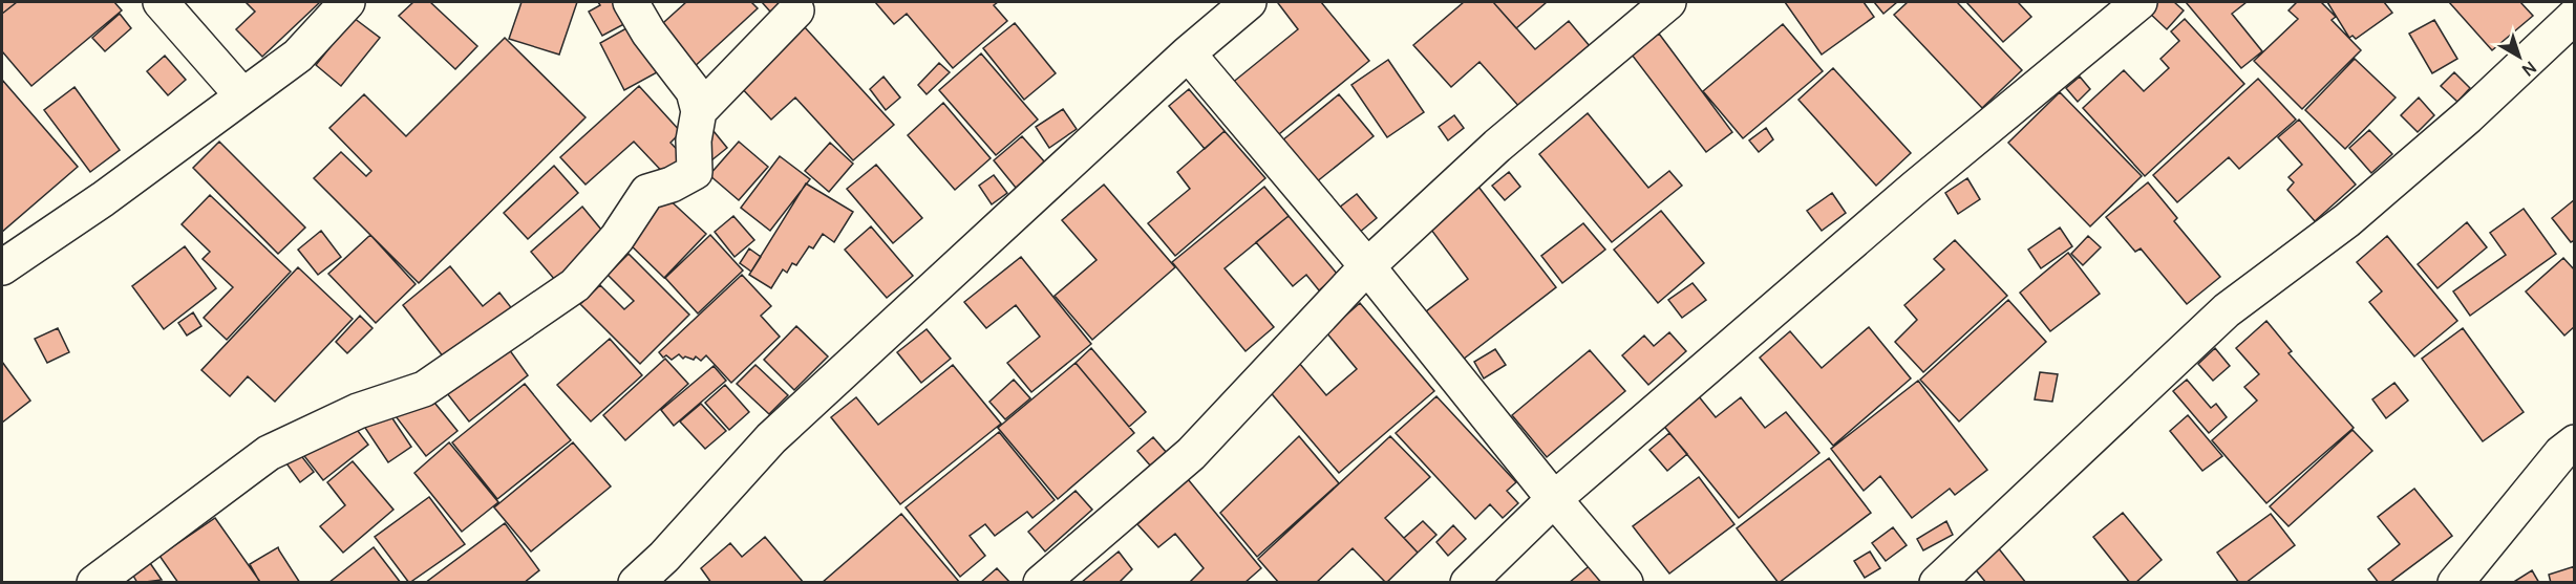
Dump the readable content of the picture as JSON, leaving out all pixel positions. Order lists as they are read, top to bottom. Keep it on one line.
{"north":"bottom right"}
